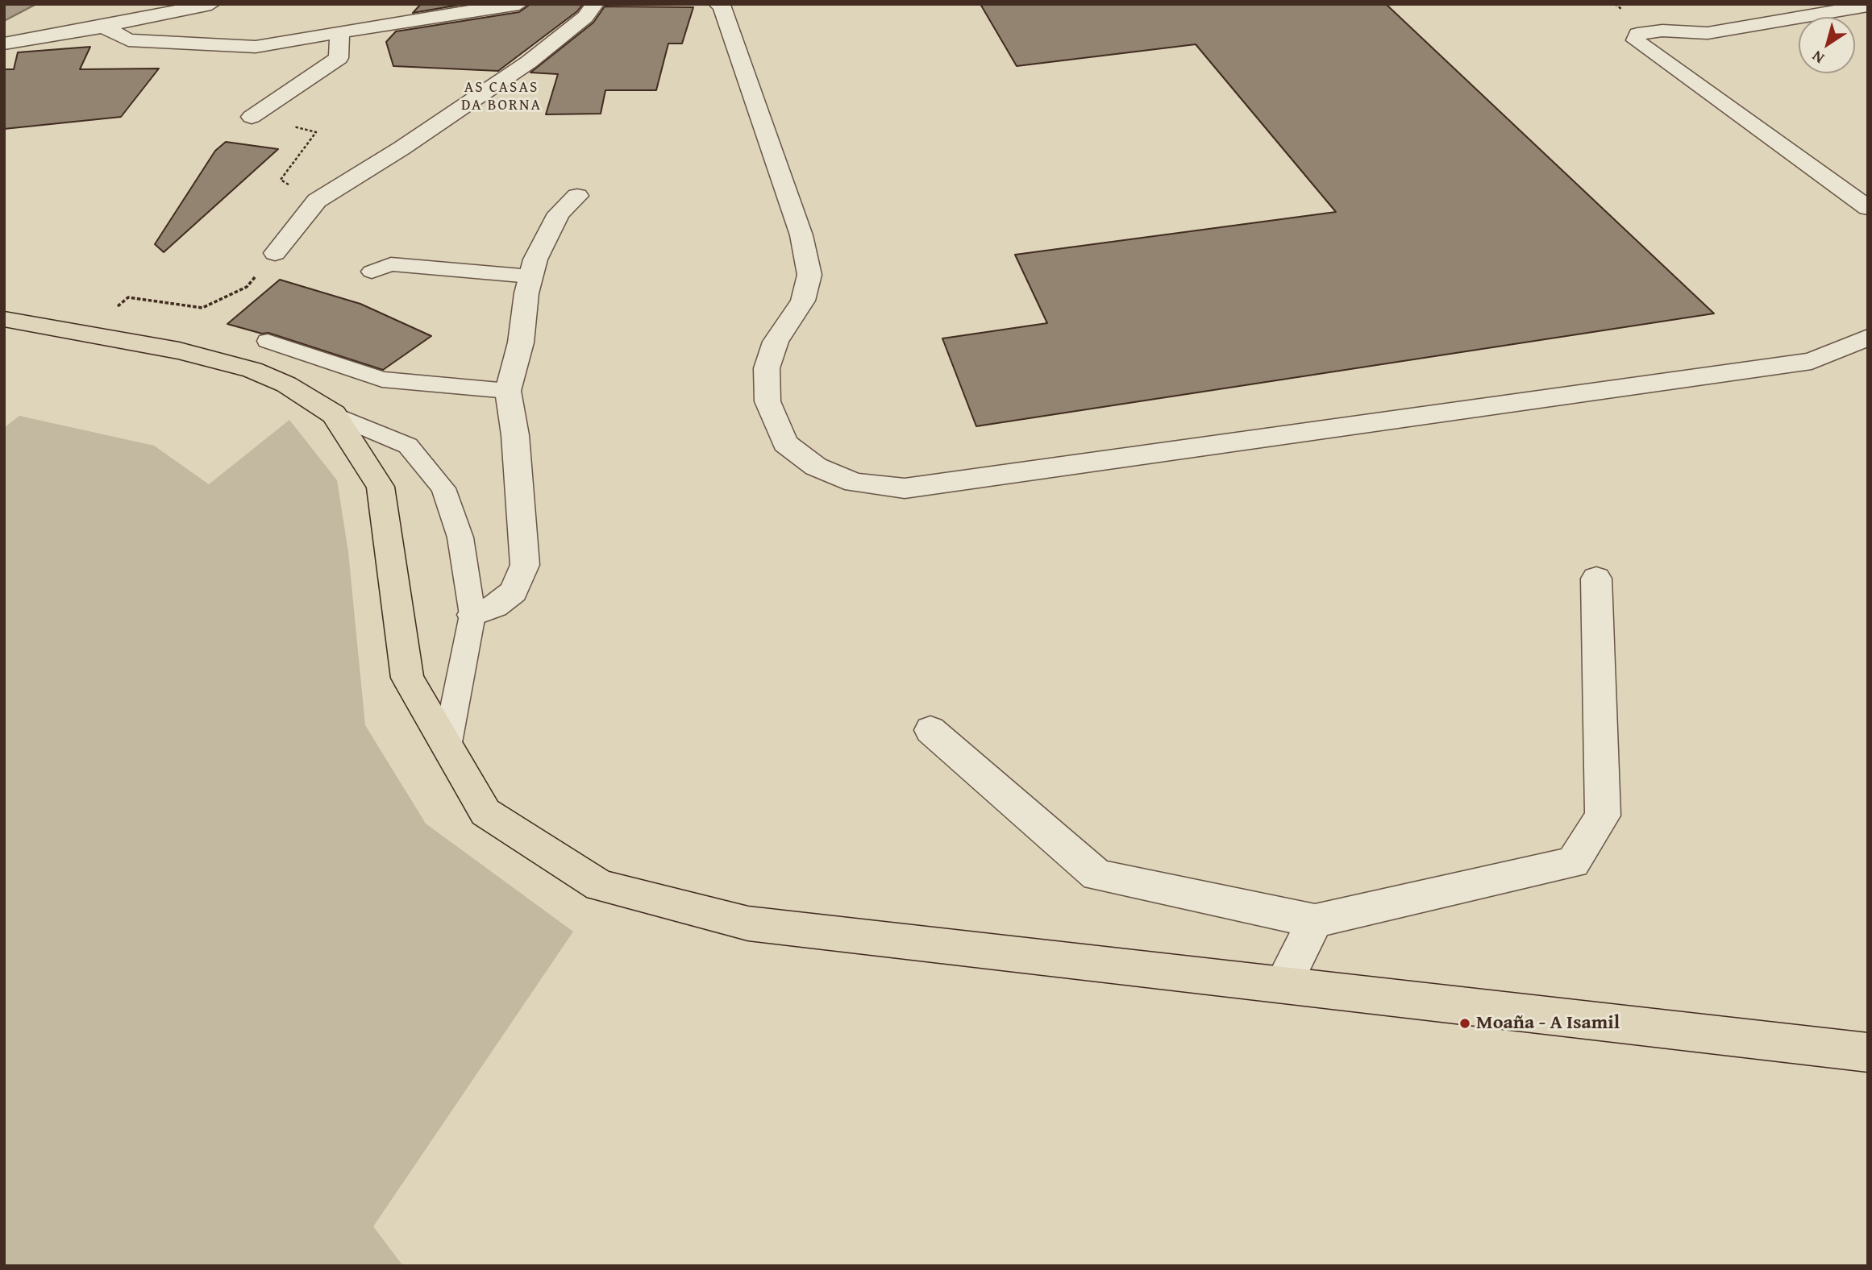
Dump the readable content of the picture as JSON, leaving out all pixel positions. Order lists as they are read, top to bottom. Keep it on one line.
{"districts":["AS CASAS DA BORNA"],"places":["Moaña - A Isamil"],"north":"bottom left"}
